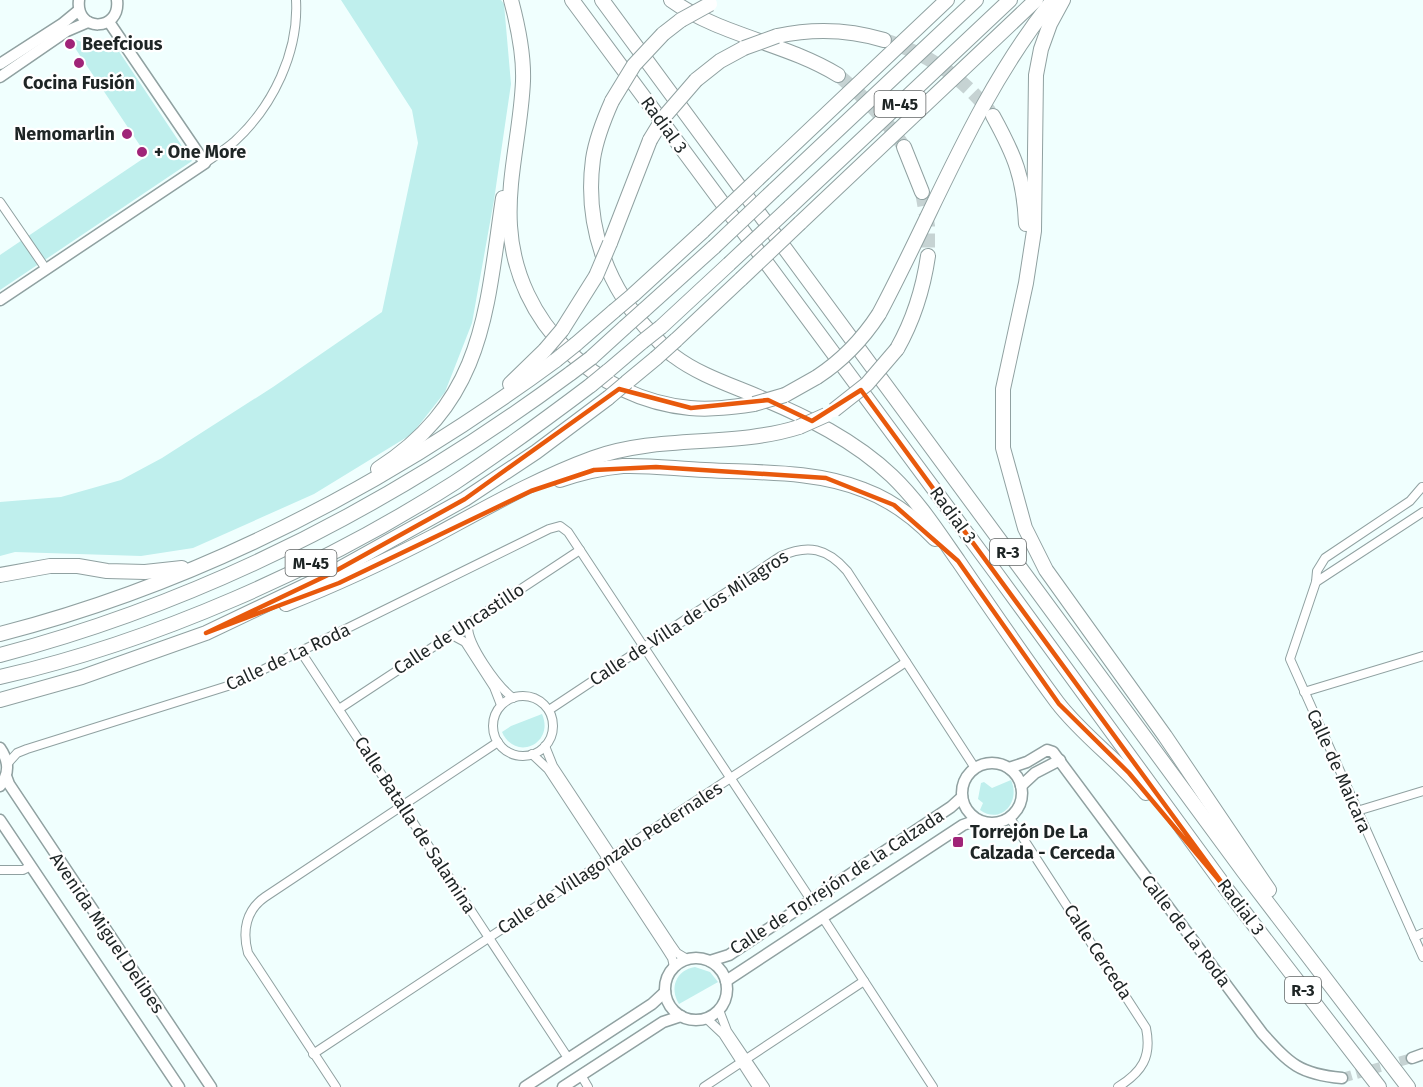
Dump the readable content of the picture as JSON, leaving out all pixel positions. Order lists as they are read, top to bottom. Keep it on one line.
{"streets":{"highway":["M-45","Radial 3","R-3"],"main road":["Calle de La Roda","Calle de Torrejón de la Calzada","Avenida Miguel Delibes"],"street":["Calle de Villa de los Milagros","Calle de Uncastillo","Calle de Maicara","Calle Batalla de Salamina","Calle de Villagonzalo Pedernales","Calle Cerceda"]},"crossings":[["Calle de Villa de los Milagros","Calle de Villagonzalo Pedernales"],["Calle de Villa de los Milagros","Calle de Torrejón de la Calzada"],["Calle de Villa de los Milagros","Calle Cerceda"],["Calle de Uncastillo","Calle de La Roda"],["Calle de Uncastillo","Calle Batalla de Salamina"],["Calle de La Roda","Calle Batalla de Salamina"],["Calle Batalla de Salamina","Calle de Villagonzalo Pedernales"],["Calle de Torrejón de la Calzada","Calle Cerceda"]],"places":{"other":["Beefcious","Cocina Fusión","Nemomarlin","+ One More"],"transit":["Torrejón De La Calzada - Cerceda"]}}
